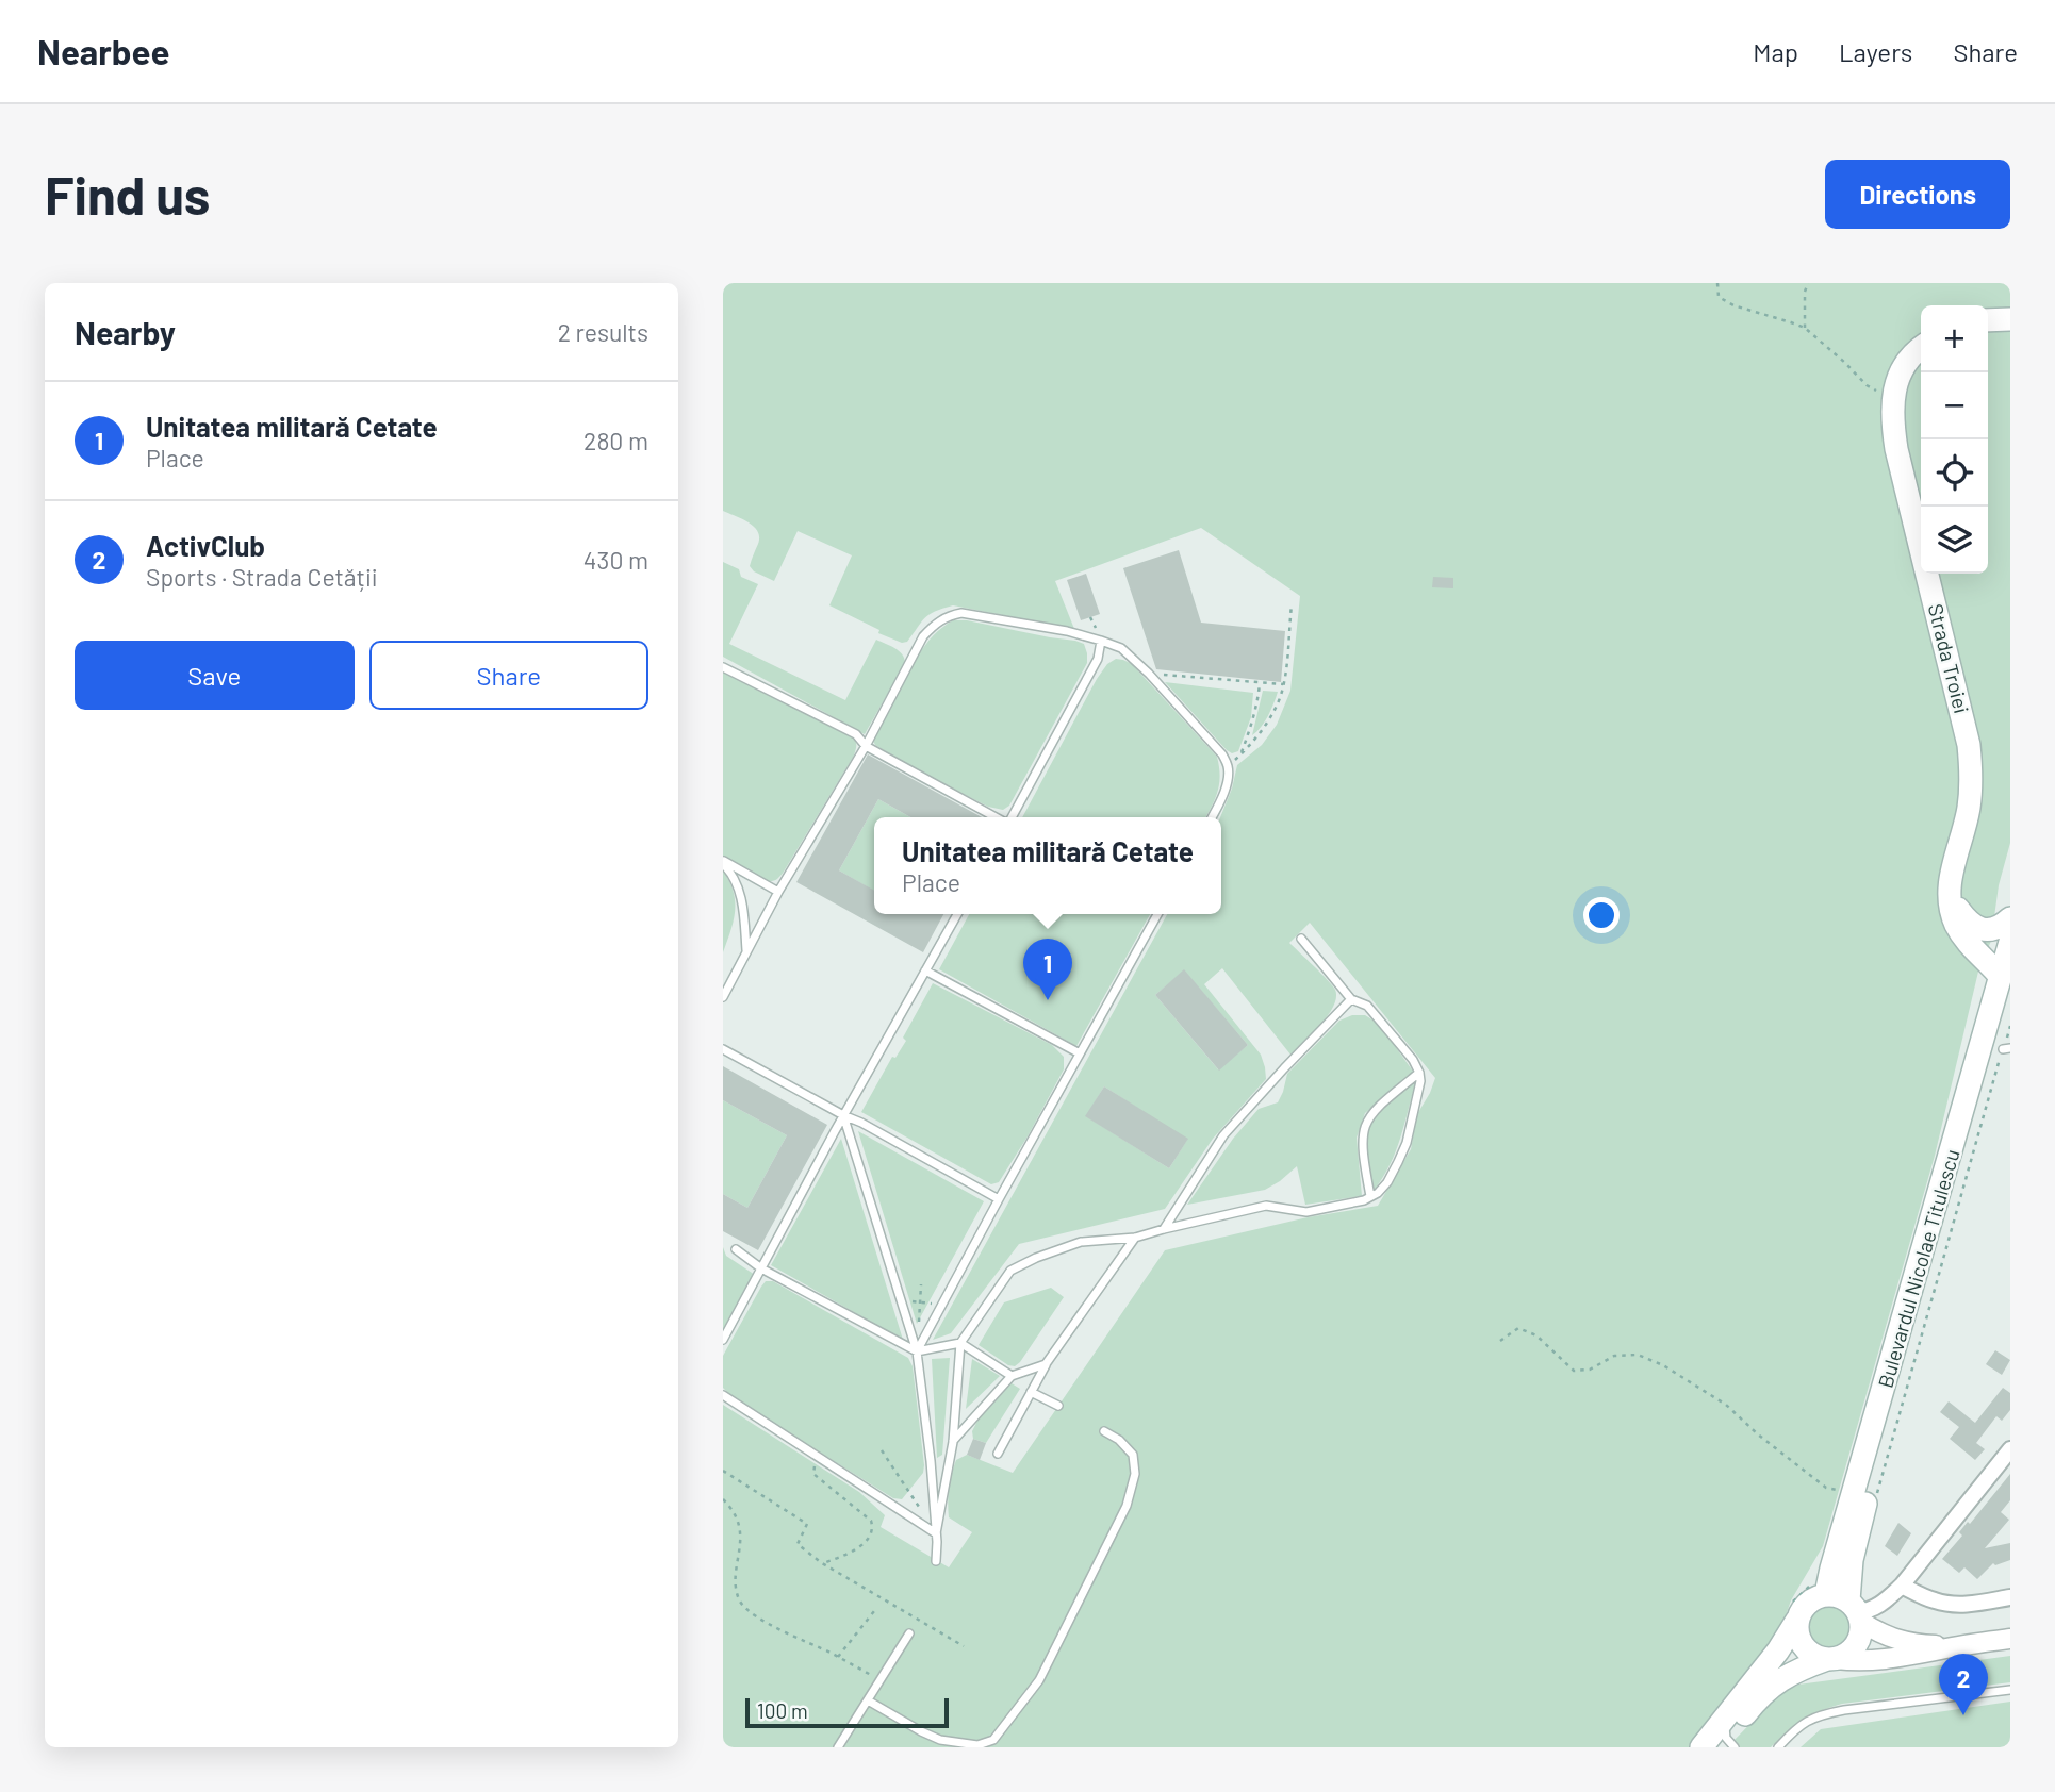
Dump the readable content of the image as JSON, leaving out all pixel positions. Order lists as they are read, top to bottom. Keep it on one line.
{"streets":{"main road":["Strada Troiei","Bulevardul Nicolae Titulescu"]},"scale_bar":"100 m","page":{"header":"Nearbee","nav":["Map","Layers","Share"],"buttons":["Directions",["Save","Share"]],"title":"Find us","heading":["Nearby","2 results"],"map_buttons":["+","−"],"list":[{"mark":"1","name":"Unitatea militară Cetate","note":"Place","value":"280 m"},{"mark":"2","name":"ActivClub","note":"Sports · Strada Cetății","value":"430 m"}],"popup":["Unitatea militară Cetate","Place"],"pins":["1","2"],"scale":"100 m"}}
